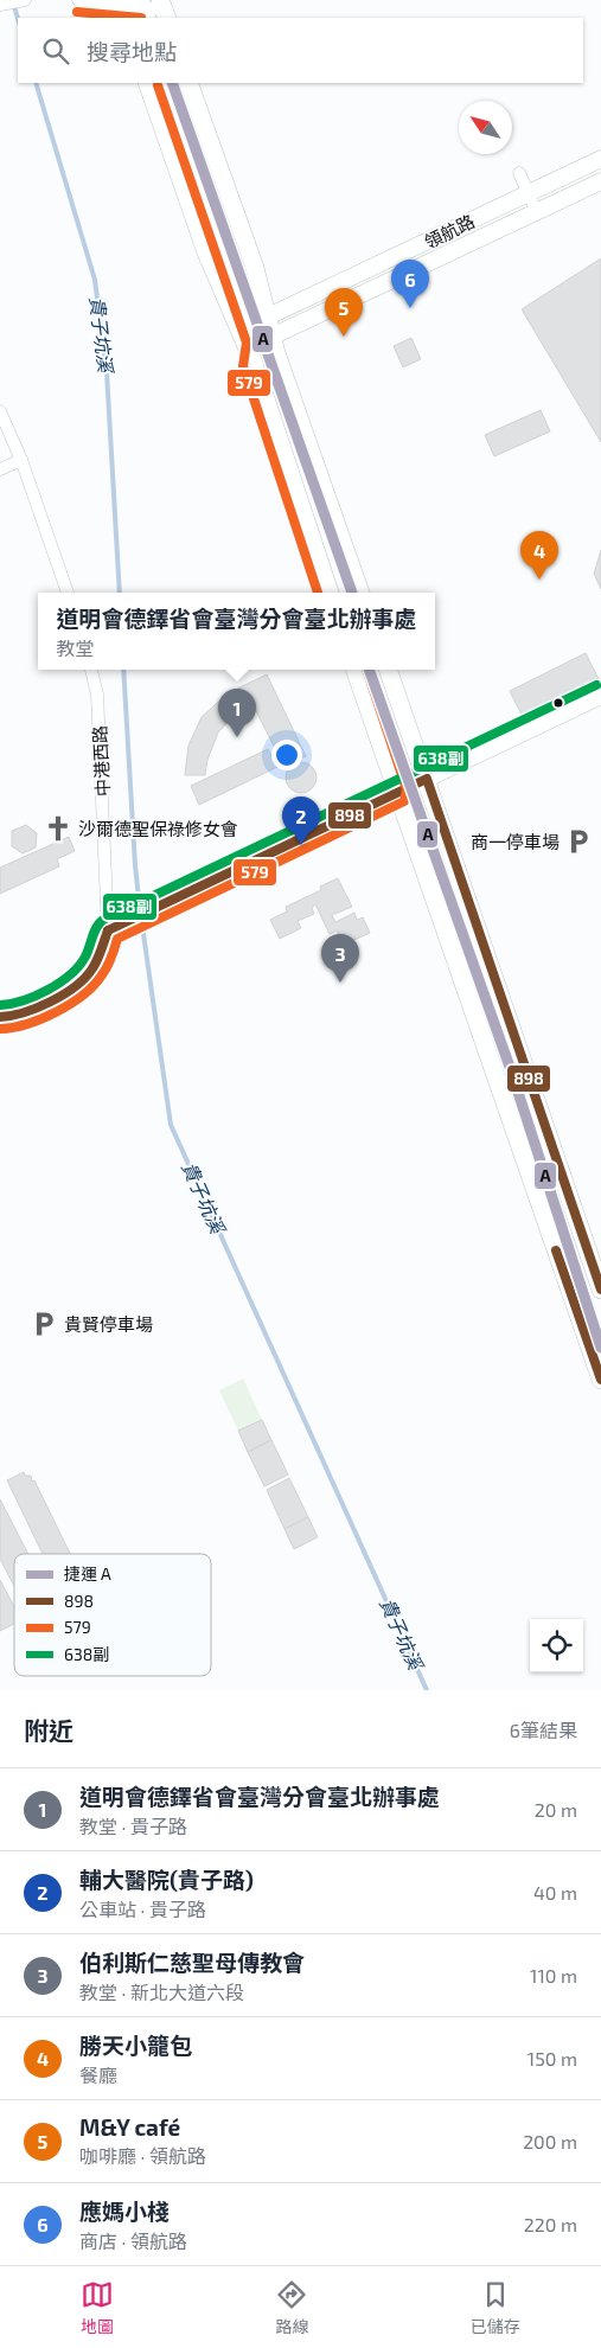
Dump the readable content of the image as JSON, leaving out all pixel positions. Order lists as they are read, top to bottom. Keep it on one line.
{"streets":{"street":["領航路","中港西路"]},"water":["貴子坑溪"],"places":{"church":["沙爾德聖保祿修女會"],"parking":["商一停車場","貴賢停車場"]},"lines":["transit line 579","metro line A","transit line 638副","transit line 898"],"legend":["捷運 A","898","579","638副"],"north":"top left","page":{"search":"搜尋地點","pins":["6","5","4","1","2","3"],"popup":["道明會德鐸省會臺灣分會臺北辦事處","教堂"],"heading":["附近","6筆結果"],"list":[{"mark":"1","name":"道明會德鐸省會臺灣分會臺北辦事處","note":"教堂 · 貴子路","value":"20 m"},{"mark":"2","name":"輔大醫院(貴子路)","note":"公車站 · 貴子路","value":"40 m"},{"mark":"3","name":"伯利斯仁慈聖母傳教會","note":"教堂 · 新北大道六段","value":"110 m"},{"mark":"4","name":"勝天小籠包","note":"餐廳","value":"150 m"},{"mark":"5","name":"M&Y café","note":"咖啡廳 · 領航路","value":"200 m"},{"mark":"6","name":"應媽小棧","note":"商店 · 領航路","value":"220 m"}],"nav":["地圖","路線","已儲存"]}}
